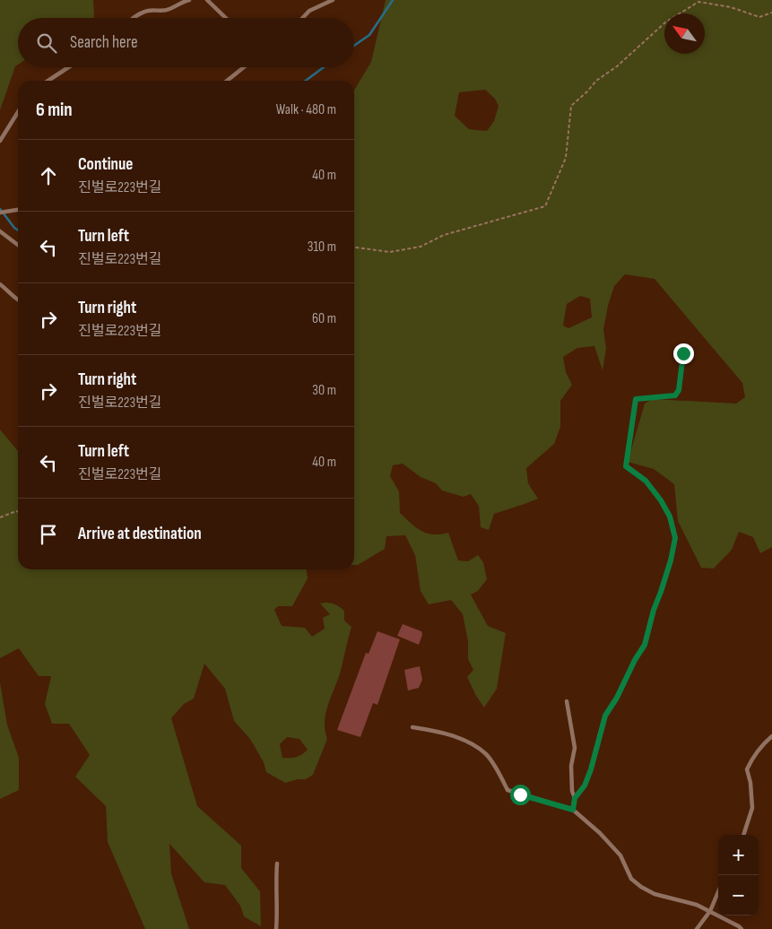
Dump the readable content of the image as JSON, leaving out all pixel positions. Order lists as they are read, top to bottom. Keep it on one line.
{"north":"top left","page":{"search":"Search here","heading":["6 min","Walk · 480 m"],"list":[["Continue","진벌로223번길","40 m"],["Turn left","진벌로223번길","310 m"],["Turn right","진벌로223번길","60 m"],["Turn right","진벌로223번길","30 m"],["Turn left","진벌로223번길","40 m"],"Arrive at destination"],"map_buttons":["+","−"]}}
